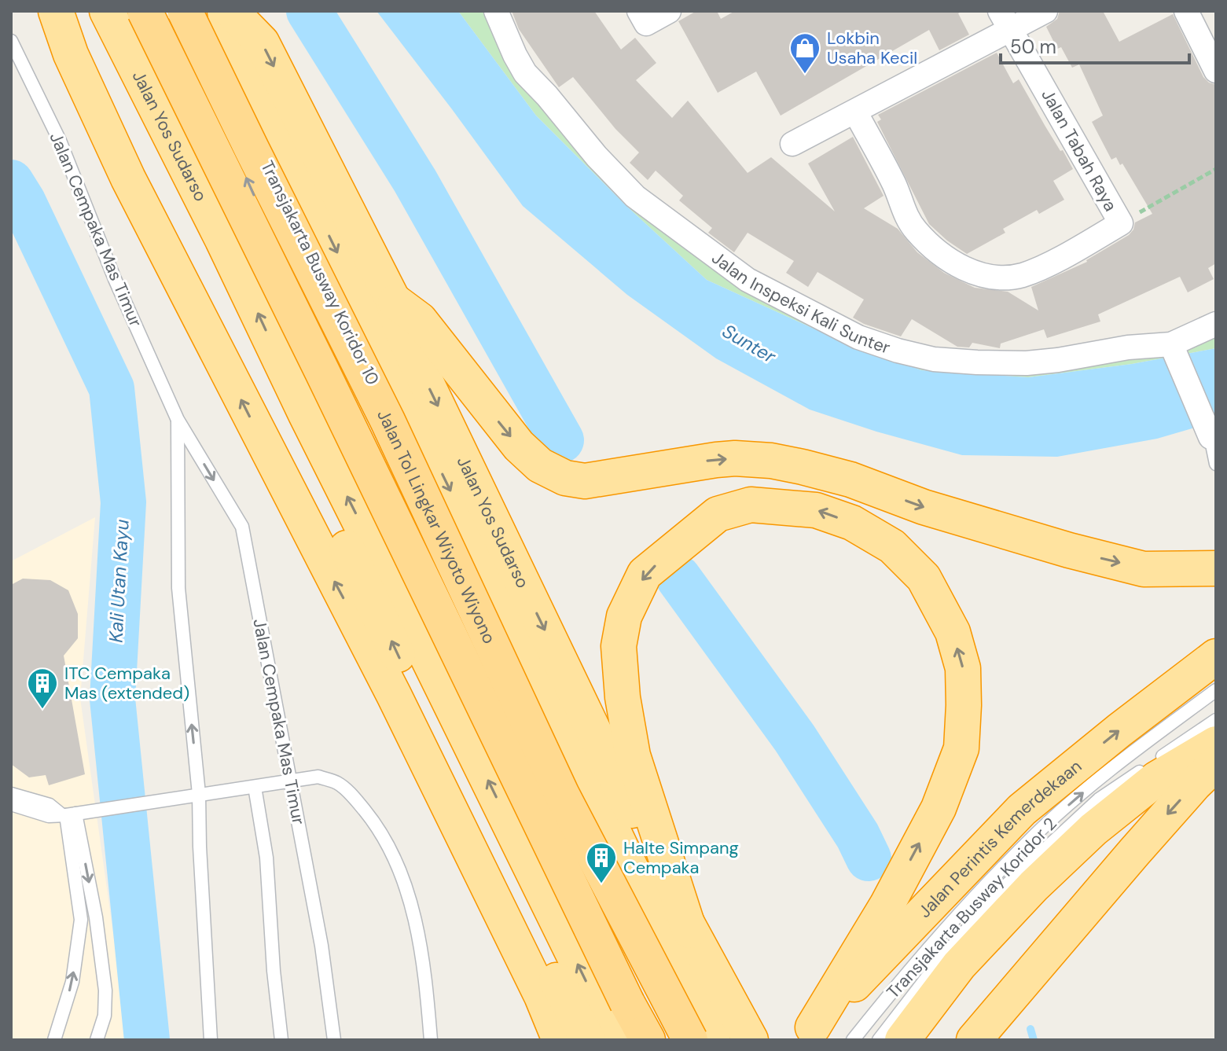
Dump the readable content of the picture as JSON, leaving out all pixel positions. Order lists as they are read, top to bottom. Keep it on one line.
{"streets":{"highway":["Jalan Yos Sudarso","Jalan Tol Lingkar Wiyoto Wiyono","Jalan Perintis Kemerdekaan"],"street":["Jalan Tabah Raya","Jalan Inspeksi Kali Sunter"],"lane":["Jalan Cempaka Mas Timur","Transjakarta Busway Koridor 10","Transjakarta Busway Koridor 2"]},"crossings":[["Jalan Yos Sudarso","Transjakarta Busway Koridor 10"],["Jalan Perintis Kemerdekaan","Transjakarta Busway Koridor 2"]],"water":["Sunter","Kali Utan Kayu"],"places":{"shop":["Lokbin Usaha Kecil"],"building":["ITC Cempaka Mas (extended)","Halte Simpang Cempaka"]},"scale_bar":"50 m"}
